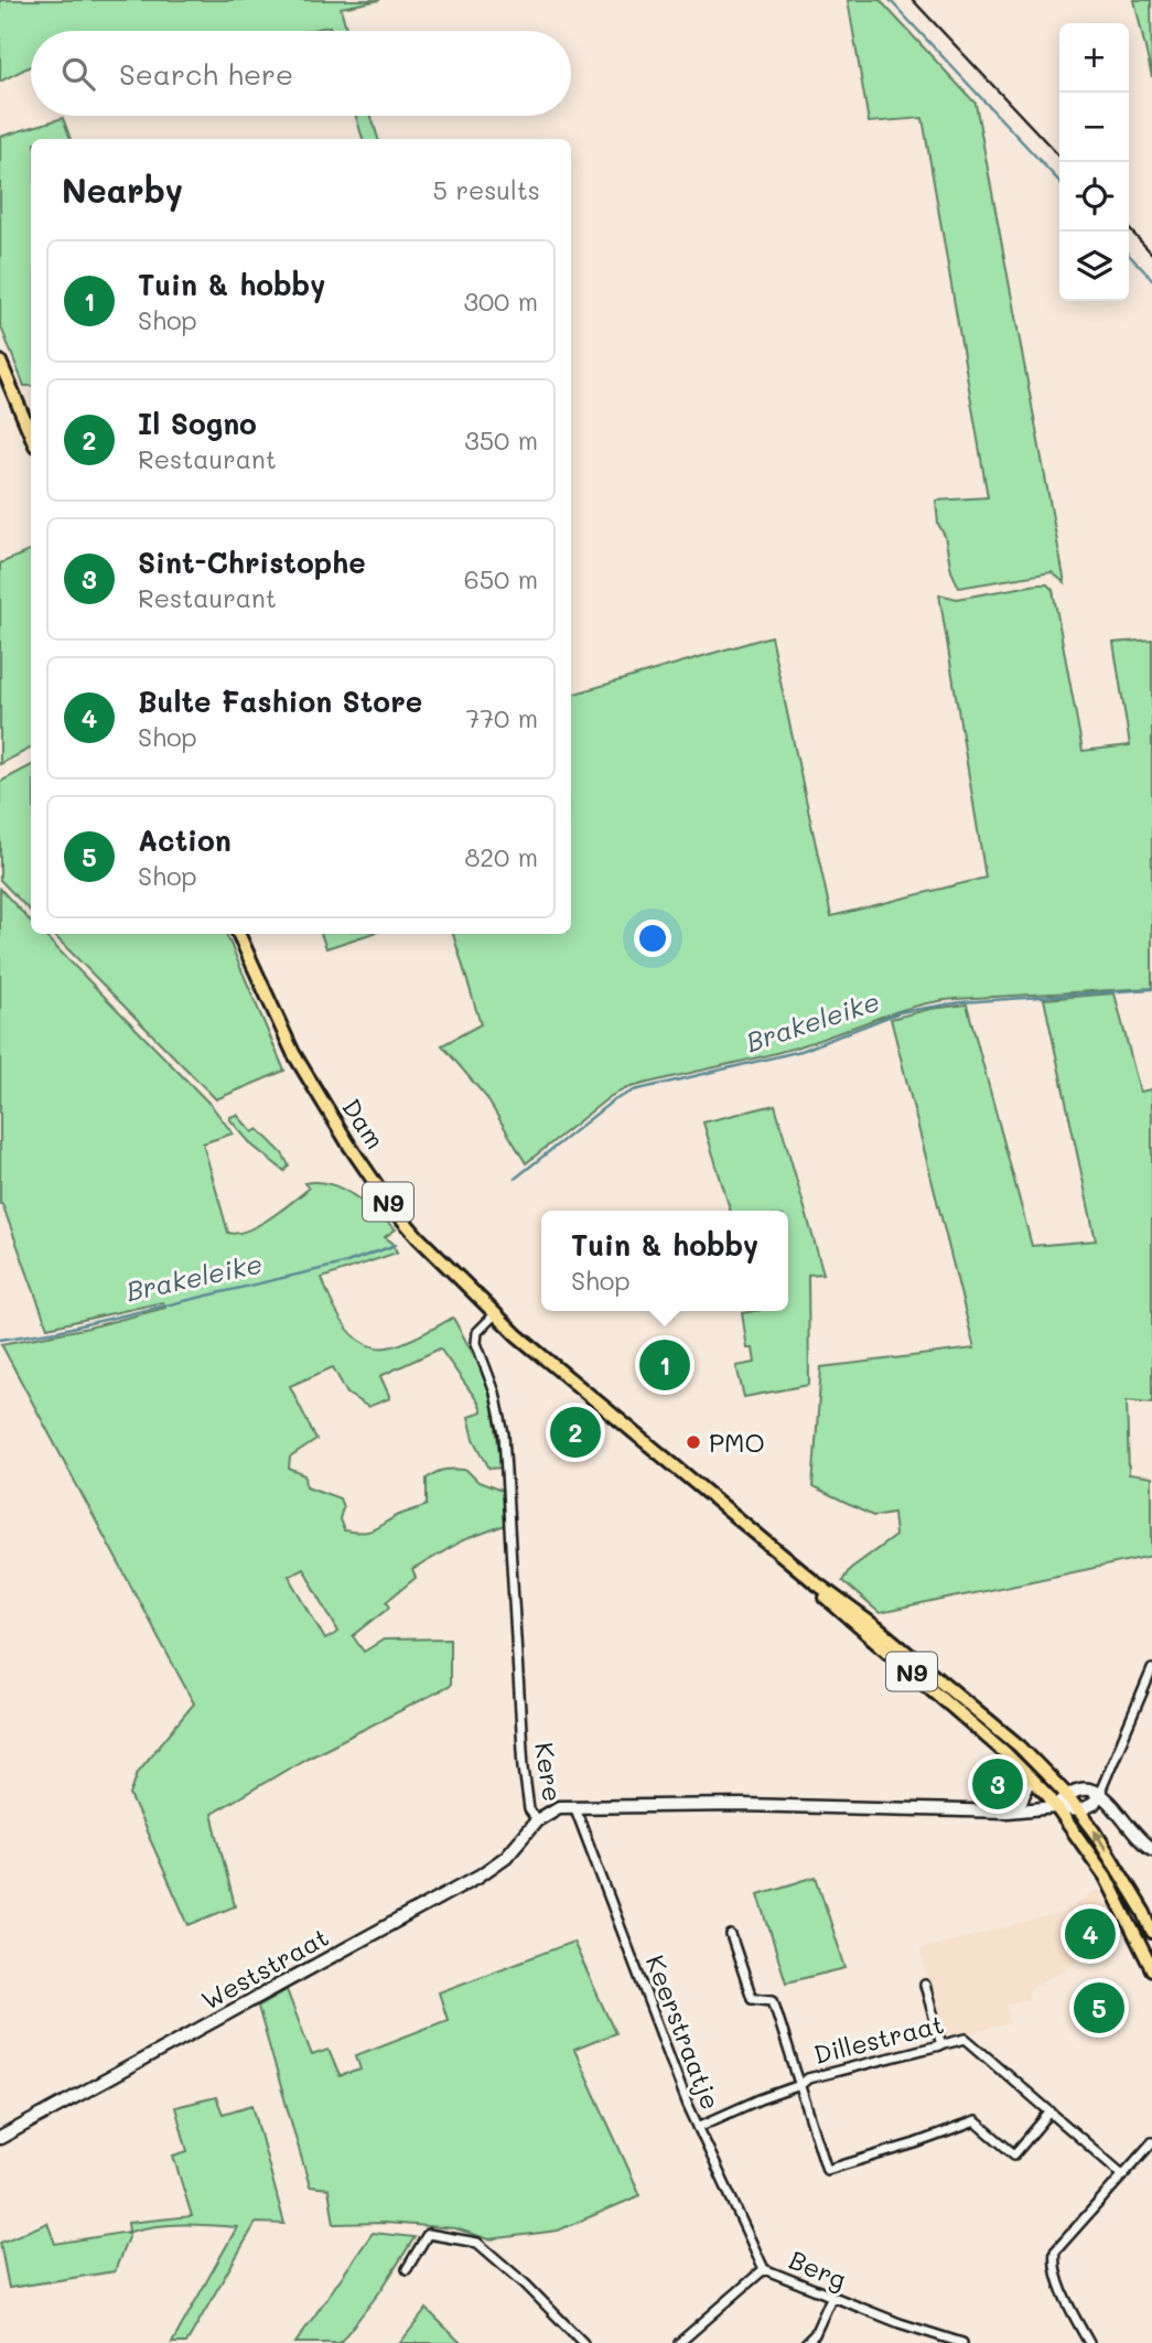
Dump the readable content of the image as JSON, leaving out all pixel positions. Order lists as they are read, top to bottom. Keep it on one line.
{"streets":{"main road":["Dam","N9"],"street":["Kere","Weststraat","Keerstraatje","Dillestraat","Berg"]},"crossings":[["Dam","N9"],["Dam","Kere"],["N9","Kere"],["Kere","Weststraat"],["Kere","Keerstraatje"],["Keerstraatje","Dillestraat"],["Keerstraatje","Berg"]],"water":["Brakeleike"],"places":["PMO"],"page":{"map_buttons":["+","−"],"search":"Search here","heading":["Nearby","5 results"],"list":[{"mark":"1","name":"Tuin & hobby","note":"Shop","value":"300 m"},{"mark":"2","name":"Il Sogno","note":"Restaurant","value":"350 m"},{"mark":"3","name":"Sint-Christophe","note":"Restaurant","value":"650 m"},{"mark":"4","name":"Bulte Fashion Store","note":"Shop","value":"770 m"},{"mark":"5","name":"Action","note":"Shop","value":"820 m"}],"popup":["Tuin & hobby","Shop"],"pins":["1","2","3","4","5"]}}
